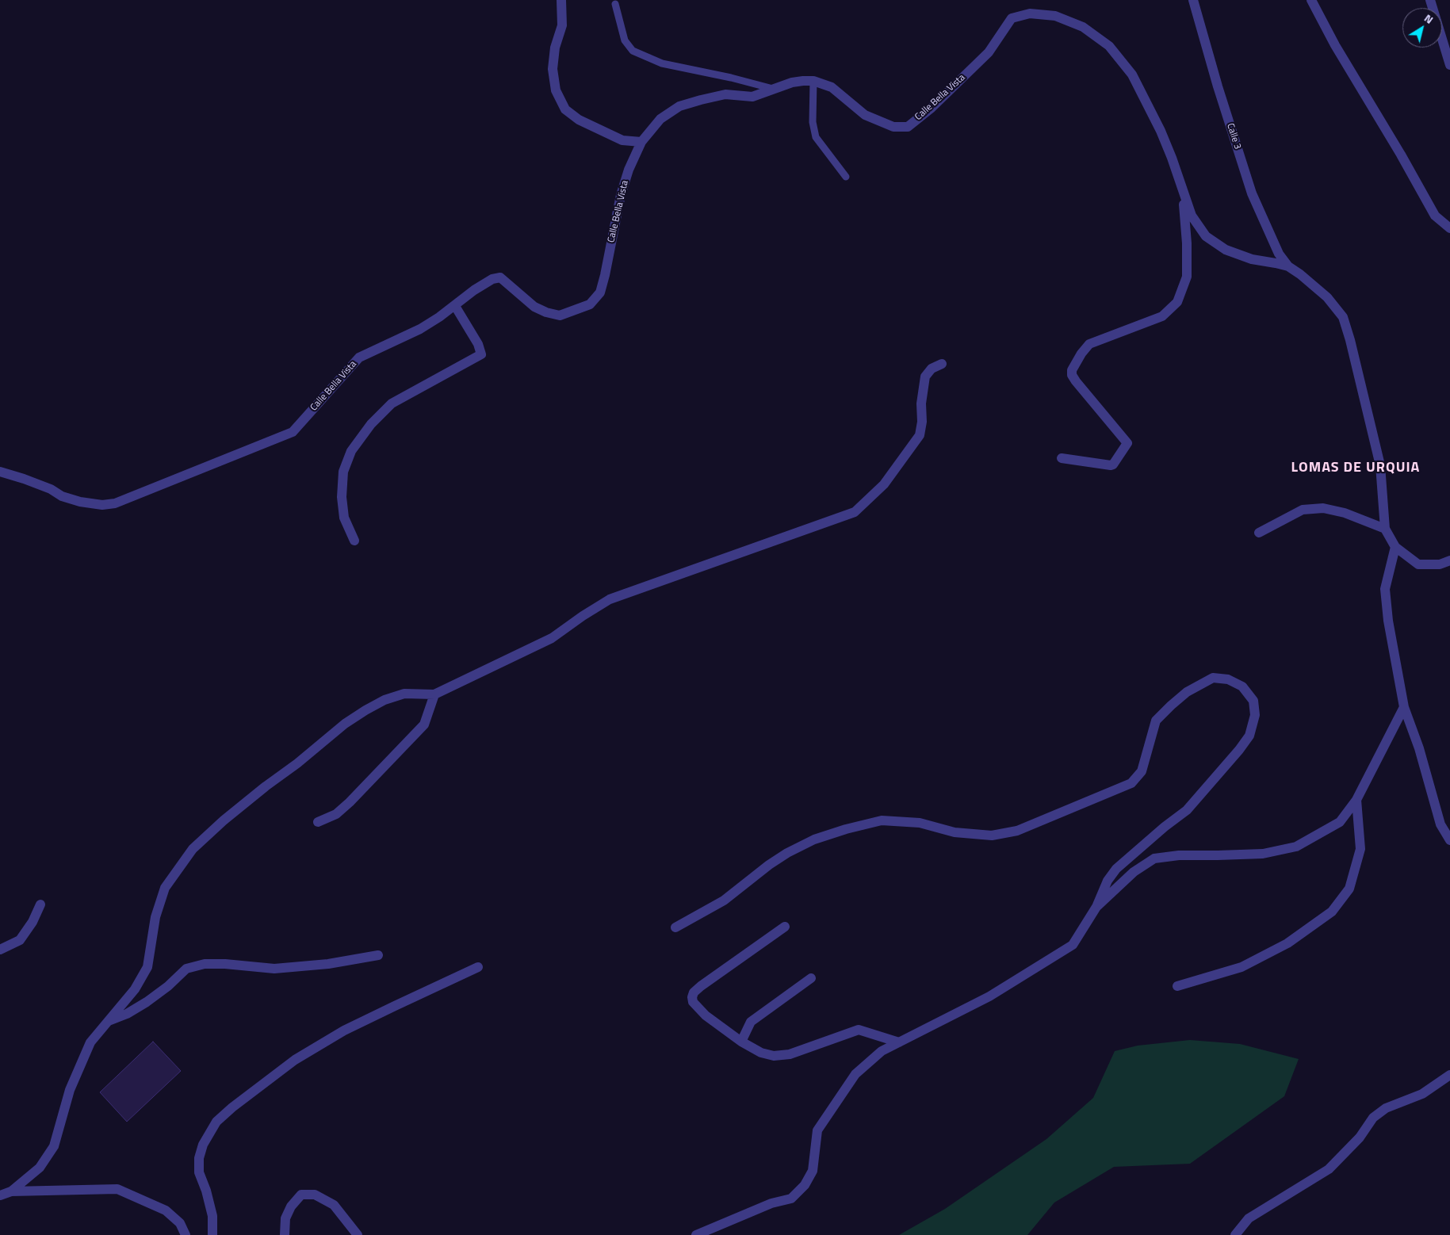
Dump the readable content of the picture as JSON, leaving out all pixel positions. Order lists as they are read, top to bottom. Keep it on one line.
{"streets":{"street":["Calle Bella Vista","Calle 3"]},"crossings":[["Calle Bella Vista","Calle 3"]],"districts":["LOMAS DE URQUIA"],"north":"top right"}
